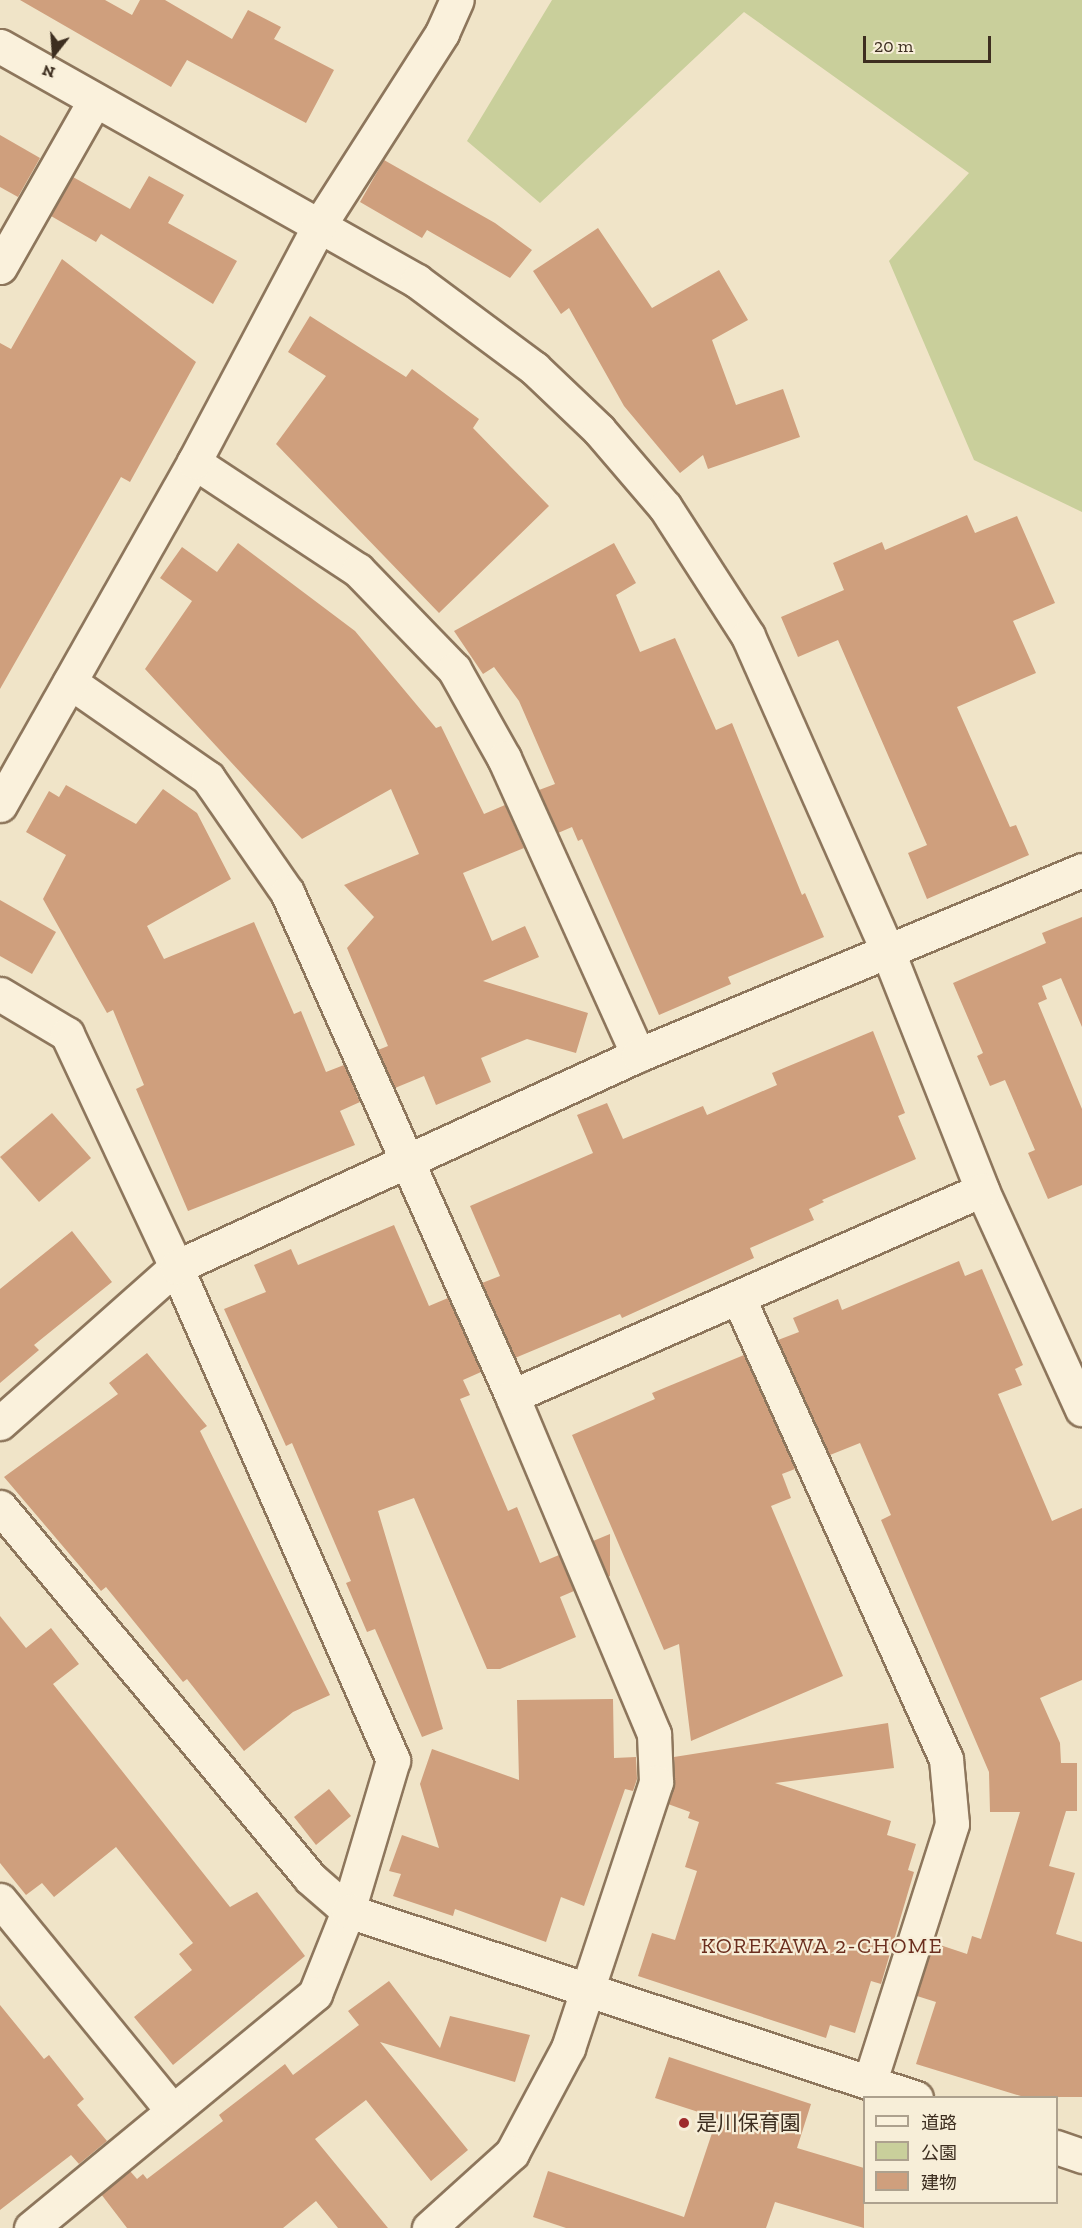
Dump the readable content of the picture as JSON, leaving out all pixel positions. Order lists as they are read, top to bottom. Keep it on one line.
{"districts":["KOREKAWA 2-CHOME"],"places":["是川保育園"],"legend":["道路","公園","建物"],"scale_bar":"20 m","north":"bottom"}
